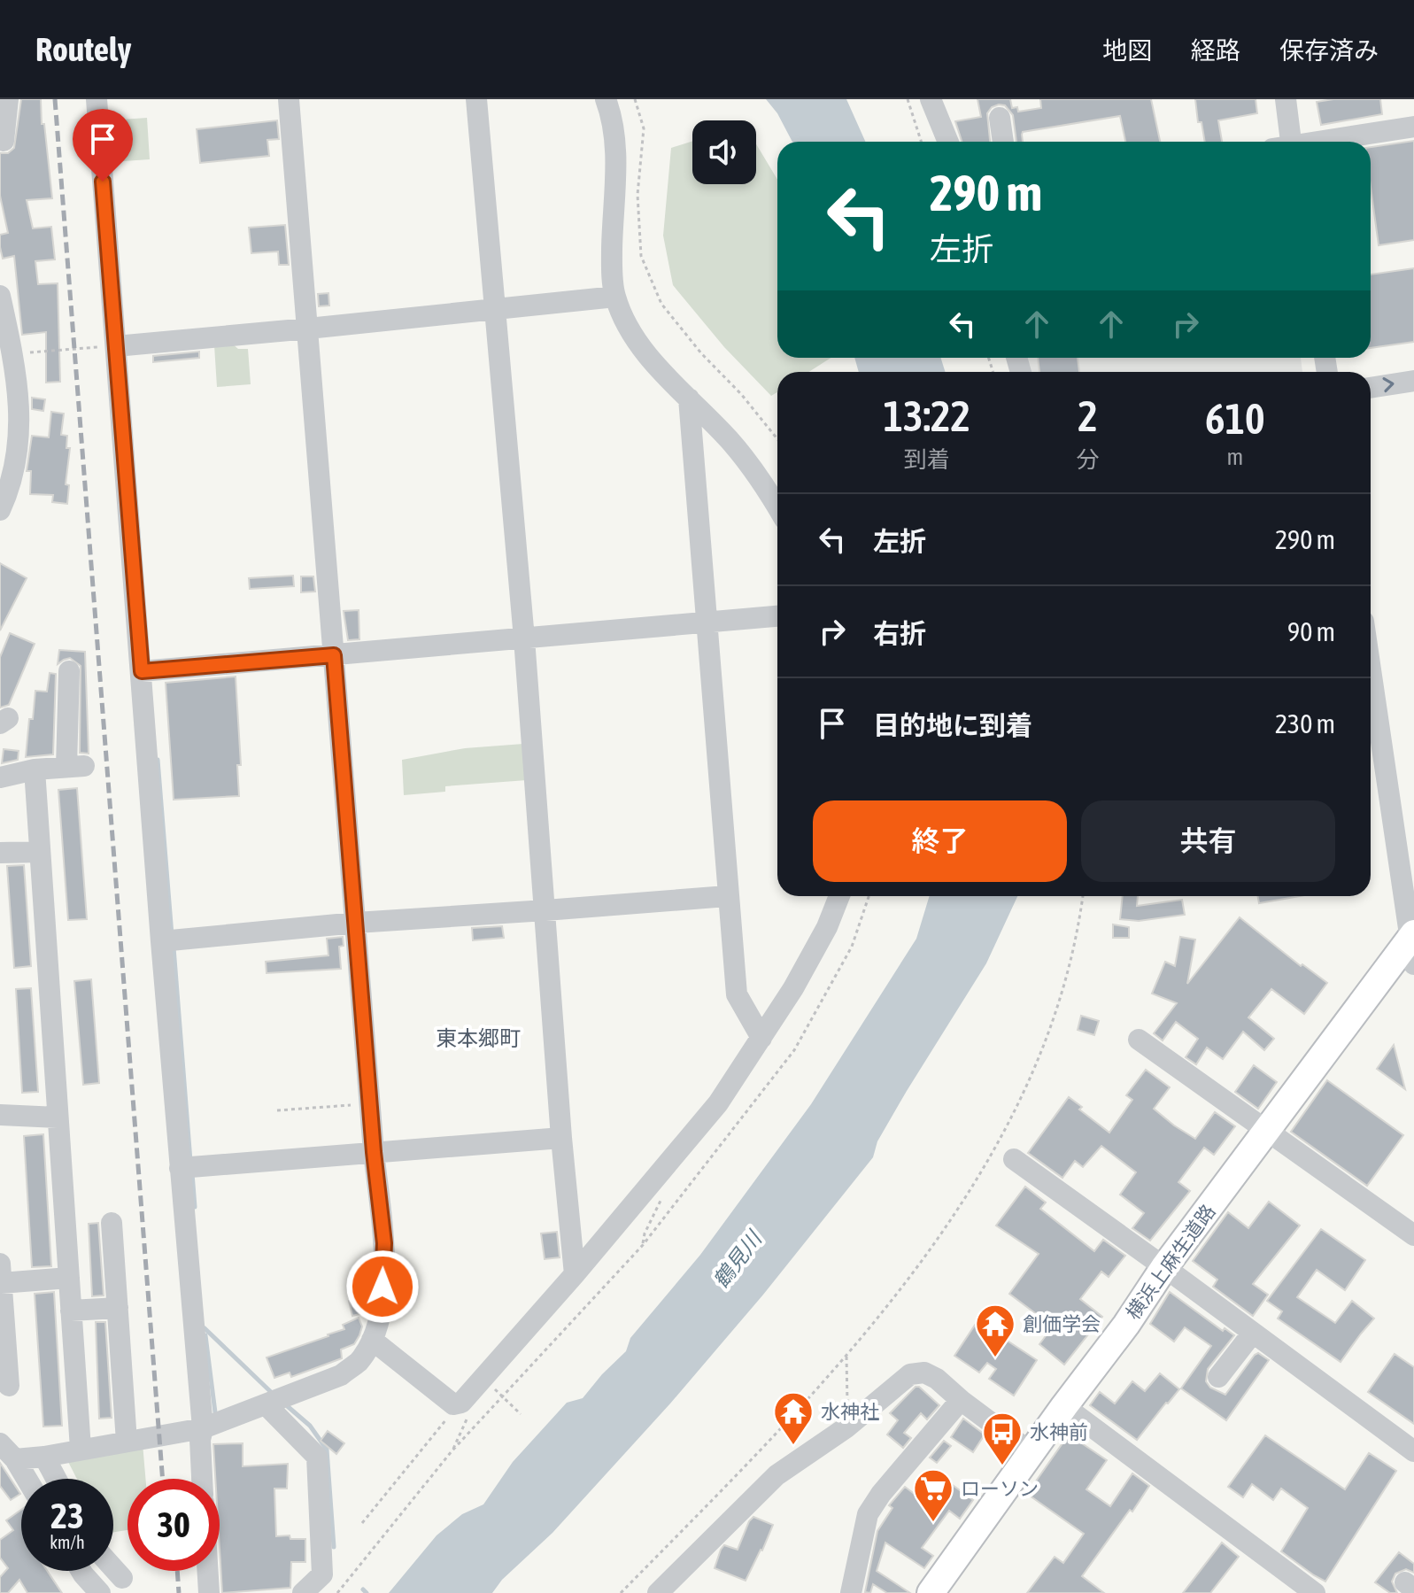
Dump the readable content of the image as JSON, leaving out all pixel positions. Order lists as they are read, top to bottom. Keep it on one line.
{"streets":{"main road":["横浜上麻生道路"]},"districts":["東本郷町"],"water":["鶴見川"],"places":{"temple":["創価学会","水神社"],"bus stop":["水神前"],"supermarket":["ローソン"]},"page":{"header":"Routely","nav":["地図","経路","保存済み"],"turn":["290 m","左折"],"eta":["13:22","到着","2","分","610","m"],"list":[{"name":"左折","value":"290 m"},{"name":"右折","value":"90 m"},{"name":"目的地に到着","value":"230 m"}],"buttons":["終了","共有"],"speed":"23 km/h","limit":"30"}}
